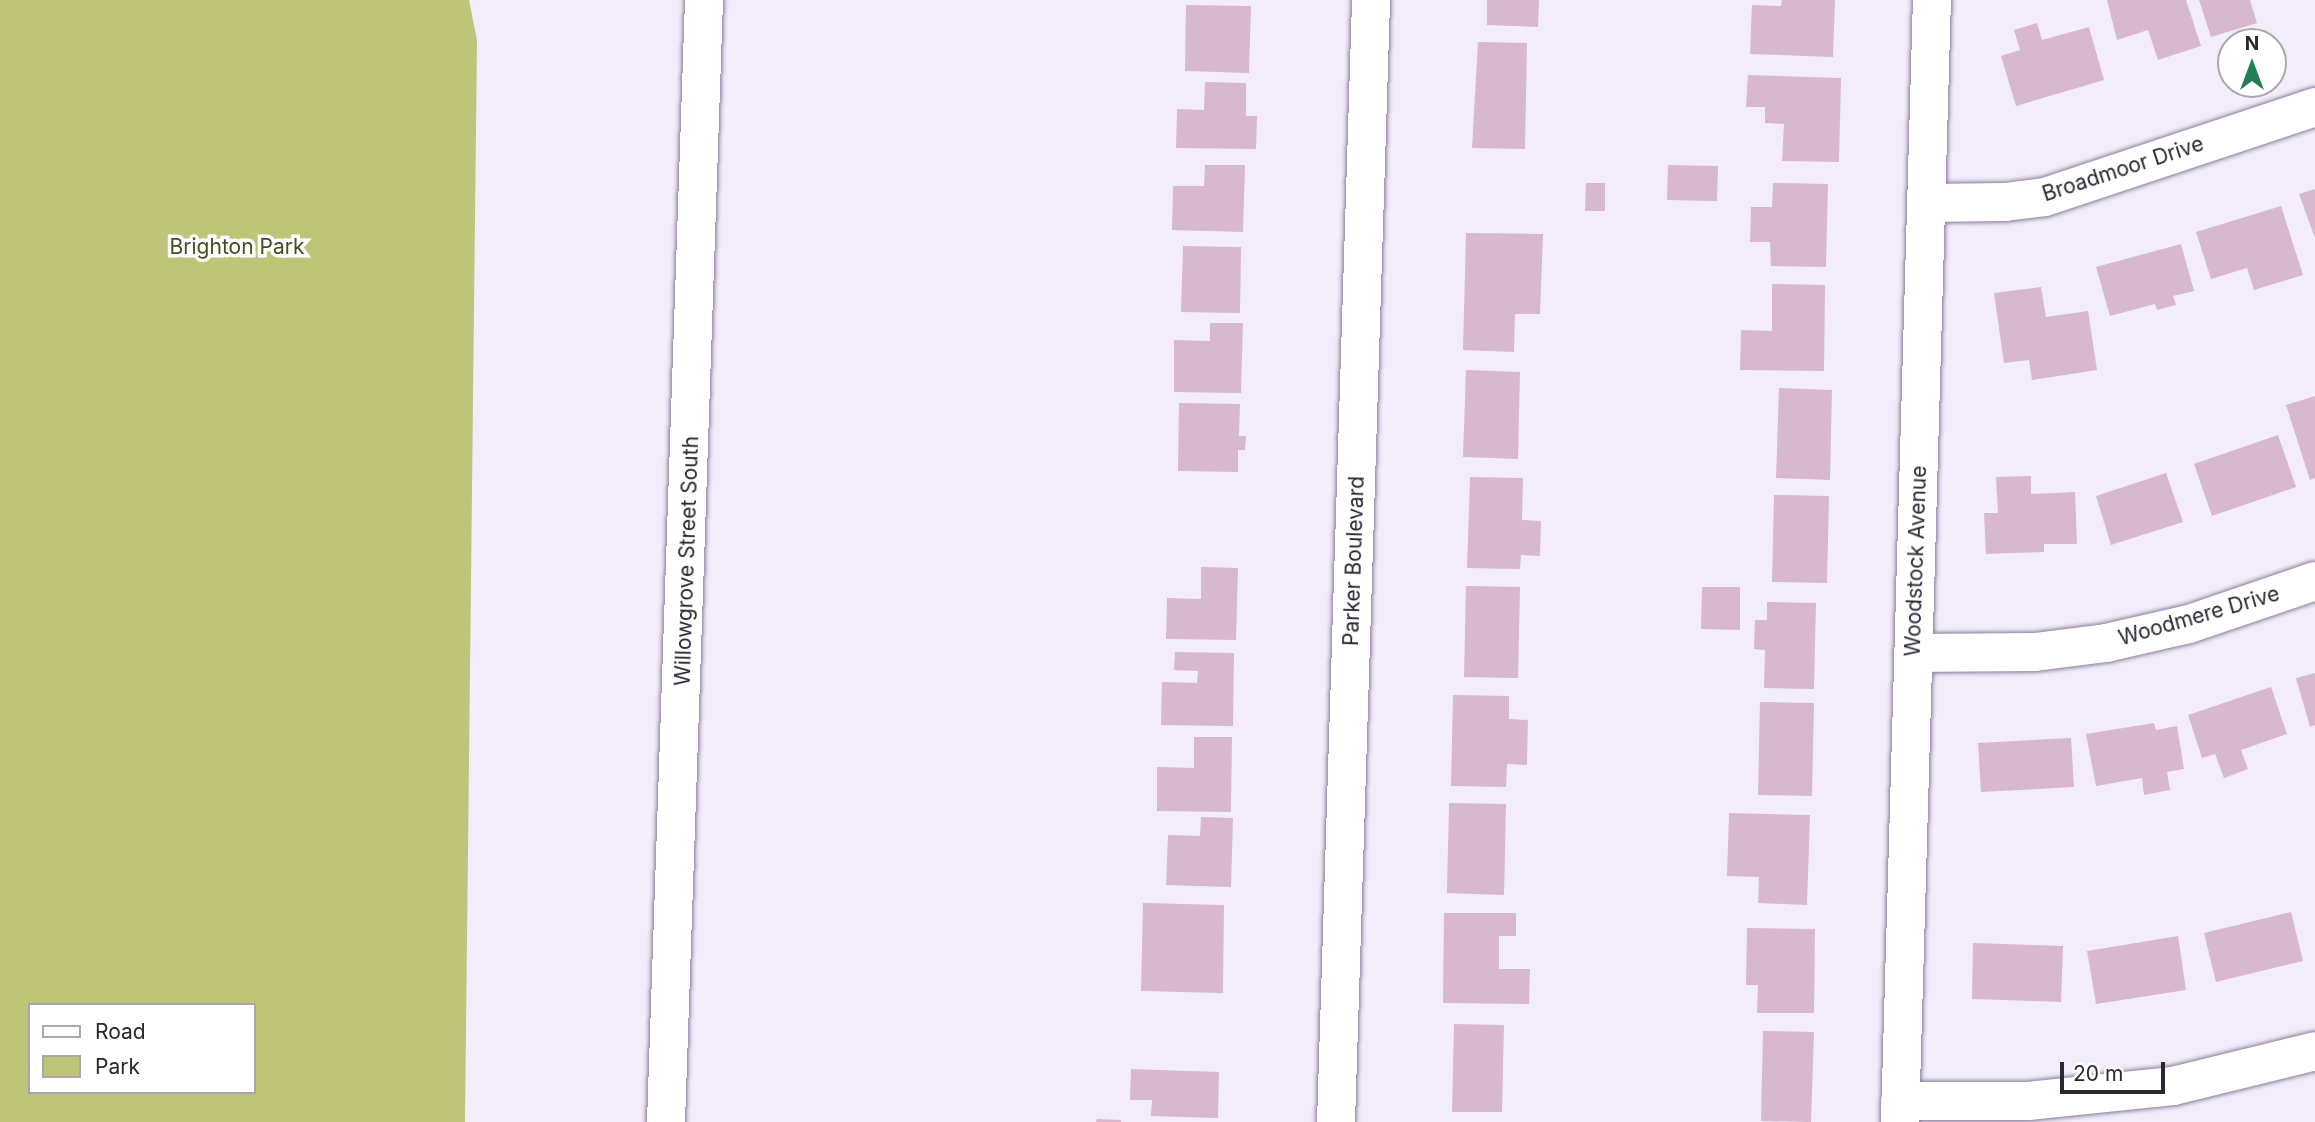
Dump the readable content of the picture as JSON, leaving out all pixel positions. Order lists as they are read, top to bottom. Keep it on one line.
{"streets":{"street":["Broadmoor Drive","Willowgrove Street South","Parker Boulevard","Woodstock Avenue","Woodmere Drive"]},"crossings":[["Broadmoor Drive","Woodstock Avenue"],["Woodstock Avenue","Woodmere Drive"]],"parks":["Brighton Park"],"legend":["Road","Park"],"scale_bar":"20 m","north":"top"}
